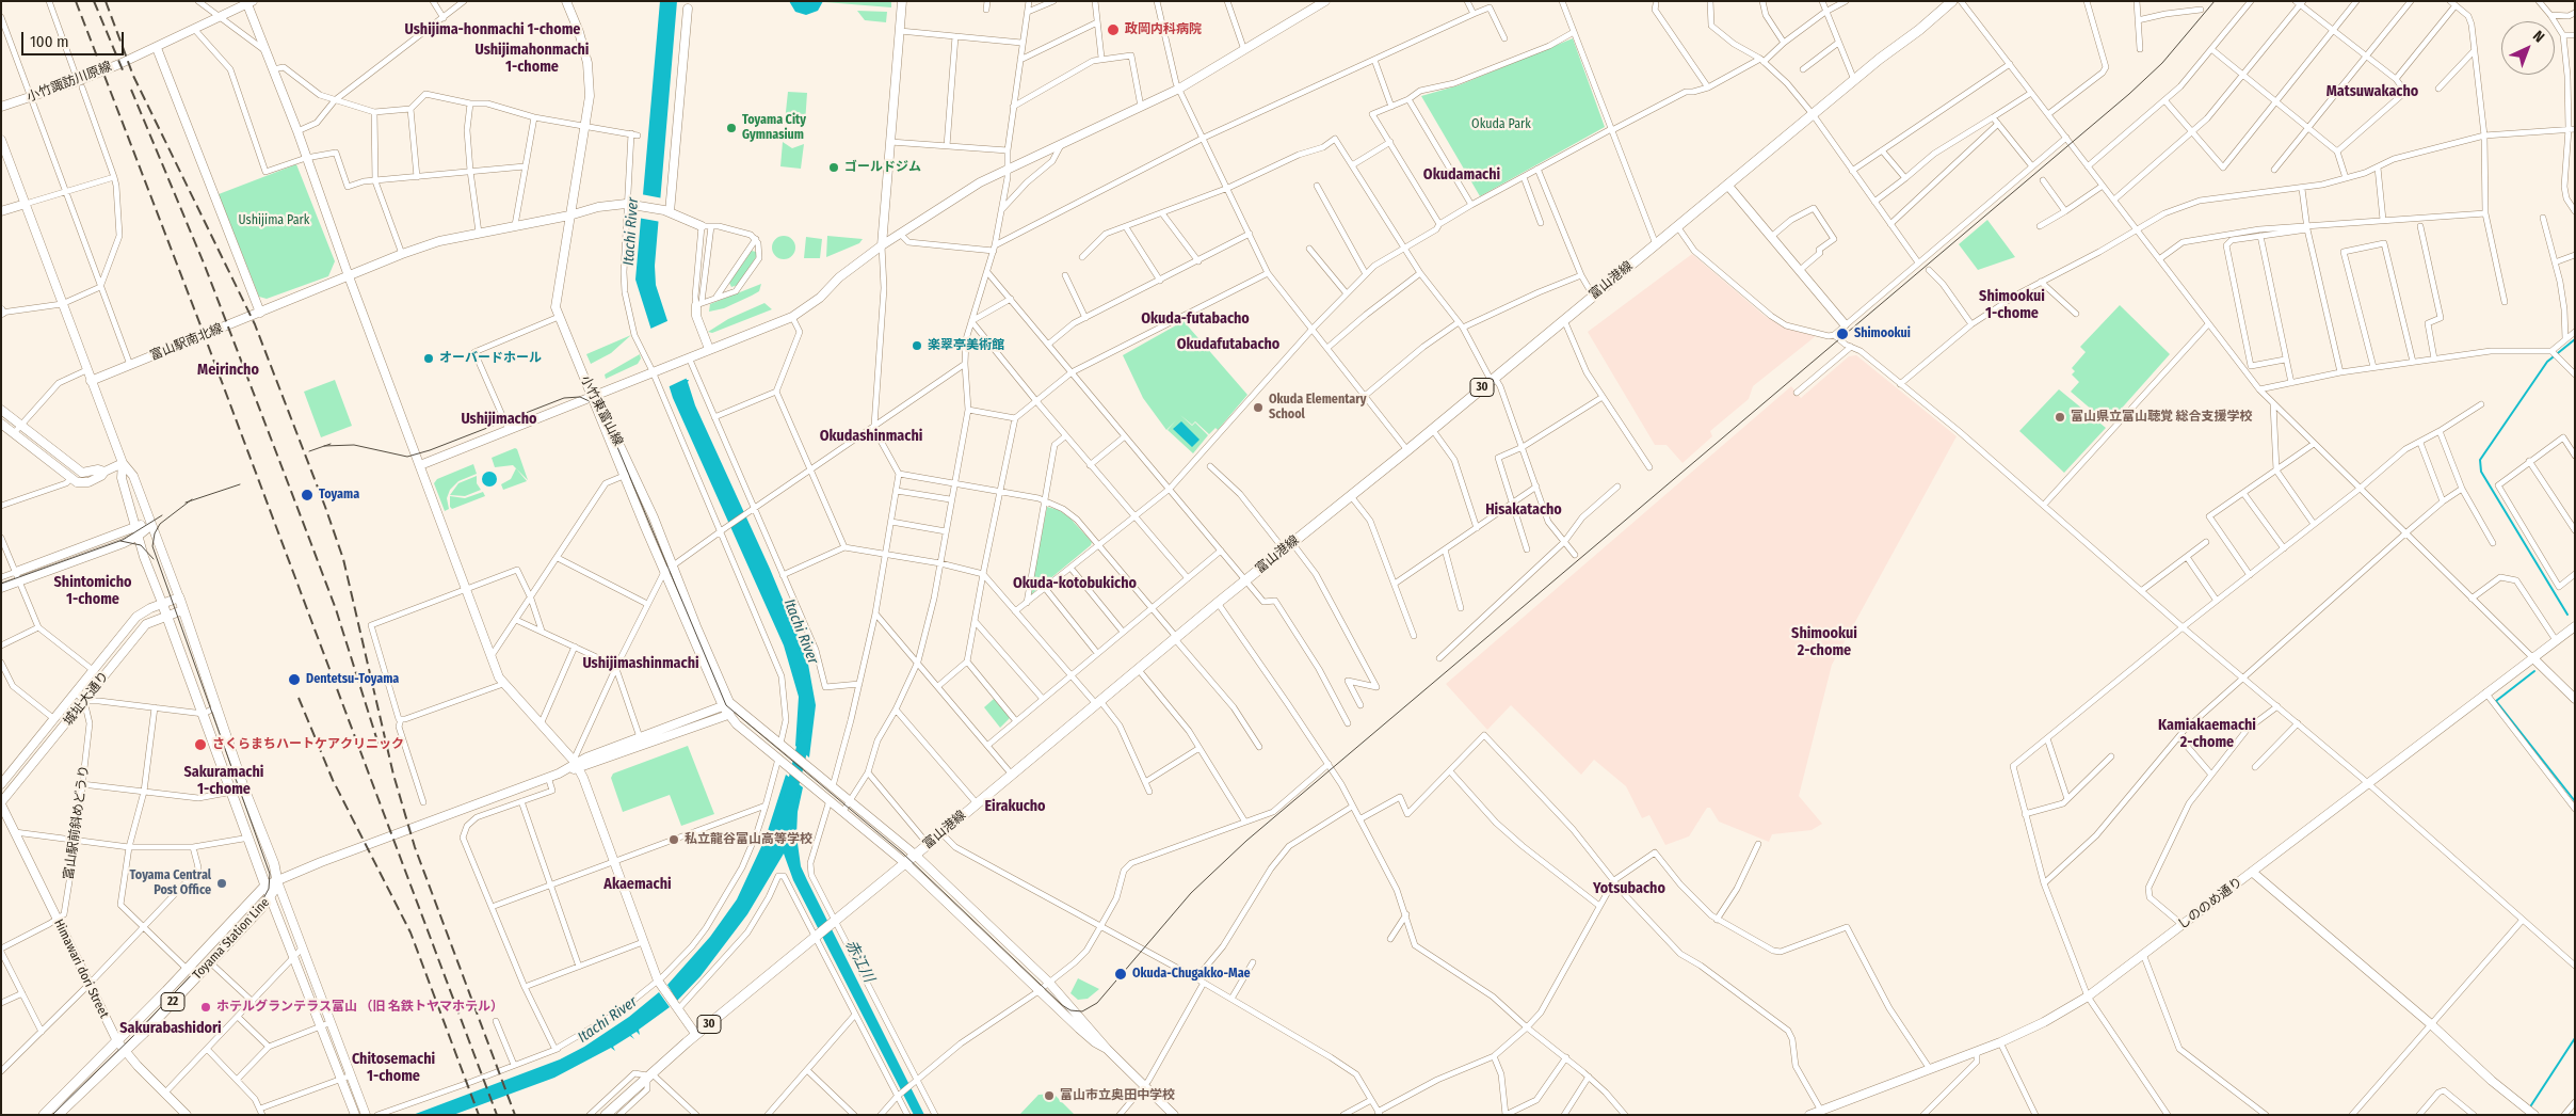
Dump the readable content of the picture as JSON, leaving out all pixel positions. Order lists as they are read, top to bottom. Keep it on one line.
{"streets":{"main road":["富山港線","30","Toyama Station Line","22"],"street":["小竹諏訪川原線","富山駅南北線","小竹東富山線","城址大通り","富山駅前斜めどうり","しののめ通り","Himawari dori Street"]},"crossings":[["富山港線","小竹東富山線"],["城址大通り","富山駅前斜めどうり"],["城址大通り","Toyama Station Line"],["城址大通り","Himawari dori Street"],["富山駅前斜めどうり","Himawari dori Street"],["Toyama Station Line","Himawari dori Street"]],"districts":["Ushijima-honmachi 1-chome","Ushijimahonmachi 1-chome","Matsuwakacho","Okudamachi","Shimookui 1-chome","Okuda-futabacho","Okudafutabacho","Meirincho","Ushijimacho","Okudashinmachi","Hisakatacho","Shintomicho 1-chome","Okuda-kotobukicho","Shimookui 2-chome","Ushijimashinmachi","Kamiakaemachi 2-chome","Sakuramachi 1-chome","Eirakucho","Akaemachi","Yotsubacho","Sakurabashidori","Chitosemachi 1-chome"],"water":["Itachi River","赤江川"],"parks":["Okuda Park","Ushijima Park"],"places":["政岡内科病院","Toyama City Gymnasium","ゴールドジム","Shimookui","楽翠亭美術館","オーバードホール","Okuda Elementary School","富山県立富山聴覚 総合支援学校","Toyama","Dentetsu-Toyama","さくらまちハートケアクリニック","私立龍谷富山高等学校","Toyama Central Post Office","Okuda-Chugakko-Mae","ホテルグランテラス富山 （旧 名鉄トヤマホテル）","富山市立奥田中学校"],"scale_bar":"100 m","north":"top right"}
